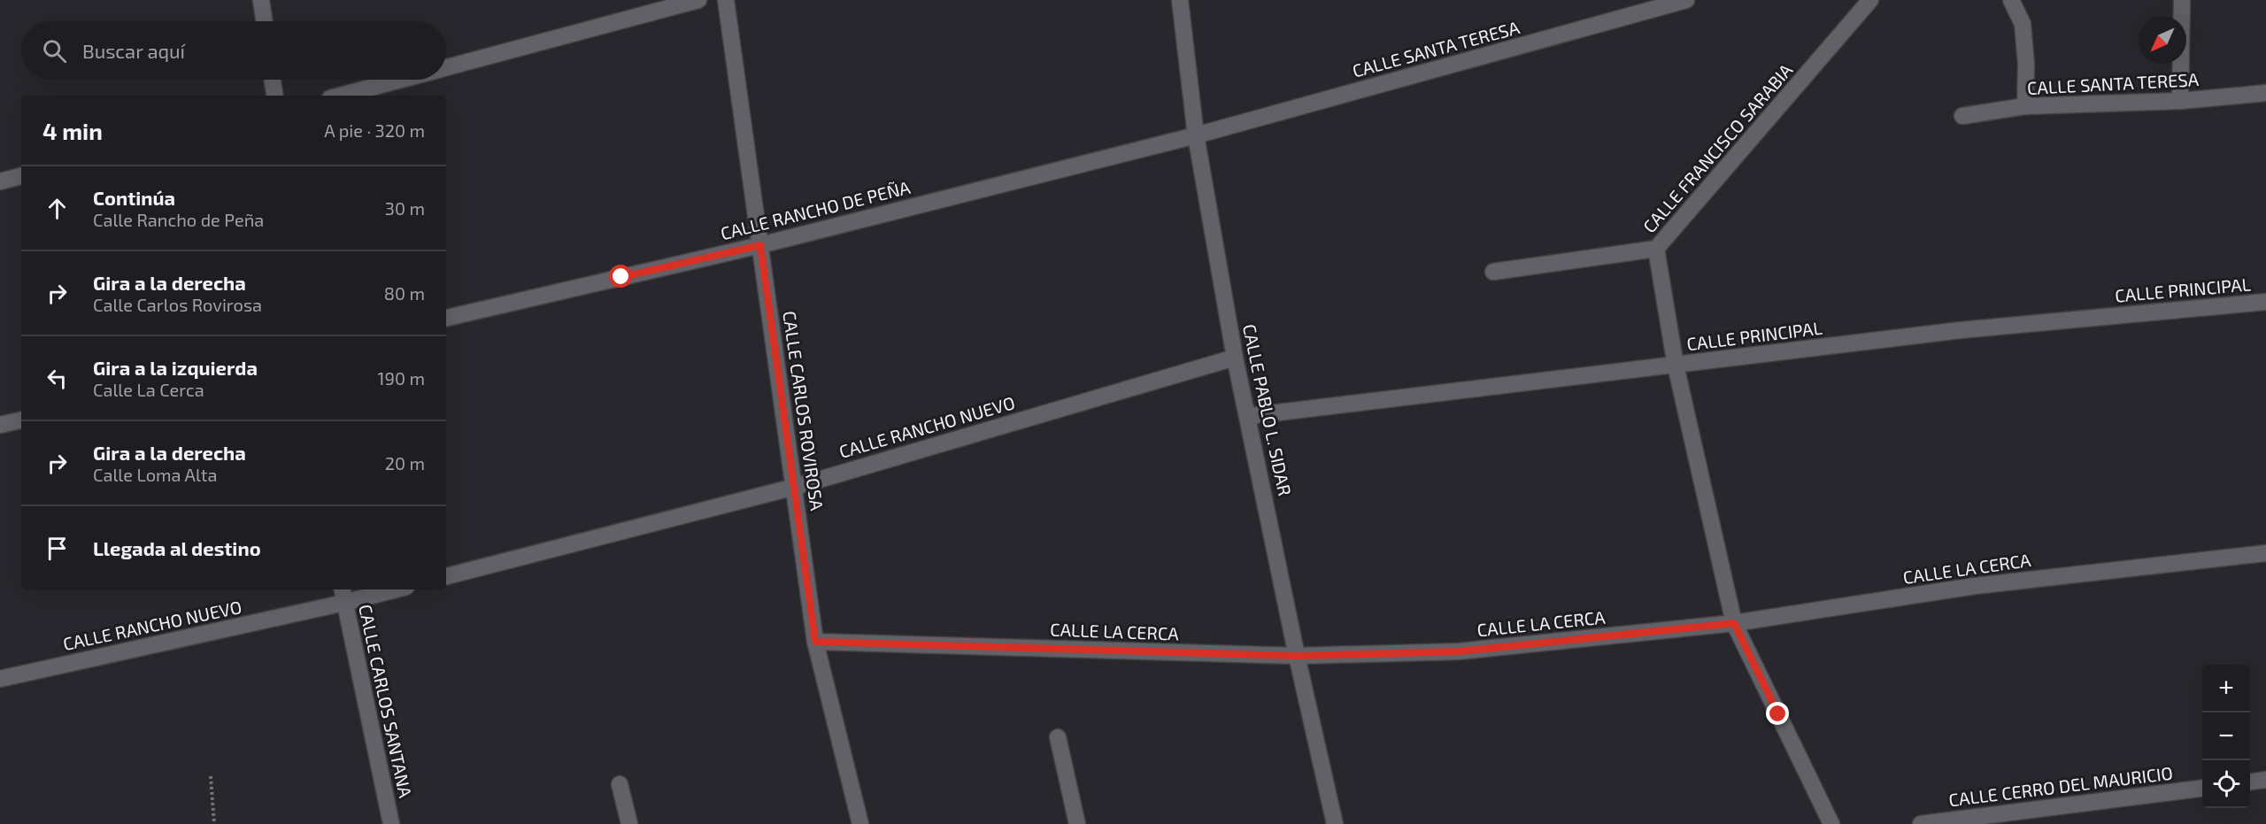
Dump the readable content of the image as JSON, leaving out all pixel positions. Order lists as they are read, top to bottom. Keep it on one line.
{"streets":{"street":["CALLE SANTA TERESA","CALLE FRANCISCO SARABIA","CALLE RANCHO DE PEÑA","CALLE PRINCIPAL","CALLE PABLO L. SIDAR","CALLE CARLOS ROVIROSA","CALLE RANCHO NUEVO","CALLE LA CERCA","CALLE CARLOS SANTANA","CALLE CERRO DEL MAURICIO"]},"crossings":[["CALLE SANTA TERESA","CALLE RANCHO DE PEÑA"],["CALLE SANTA TERESA","CALLE PABLO L. SIDAR"],["CALLE FRANCISCO SARABIA","CALLE PRINCIPAL"],["CALLE FRANCISCO SARABIA","CALLE LA CERCA"],["CALLE RANCHO DE PEÑA","CALLE PABLO L. SIDAR"],["CALLE RANCHO DE PEÑA","CALLE CARLOS ROVIROSA"],["CALLE PRINCIPAL","CALLE PABLO L. SIDAR"],["CALLE PABLO L. SIDAR","CALLE RANCHO NUEVO"],["CALLE PABLO L. SIDAR","CALLE LA CERCA"],["CALLE CARLOS ROVIROSA","CALLE RANCHO NUEVO"],["CALLE CARLOS ROVIROSA","CALLE LA CERCA"],["CALLE RANCHO NUEVO","CALLE CARLOS SANTANA"]],"north":"bottom left","page":{"search":"Buscar aquí","heading":["4 min","A pie · 320 m"],"list":[["Continúa","Calle Rancho de Peña","30 m"],["Gira a la derecha","Calle Carlos Rovirosa","80 m"],["Gira a la izquierda","Calle La Cerca","190 m"],["Gira a la derecha","Calle Loma Alta","20 m"],"Llegada al destino"],"map_buttons":["+","−"]}}
